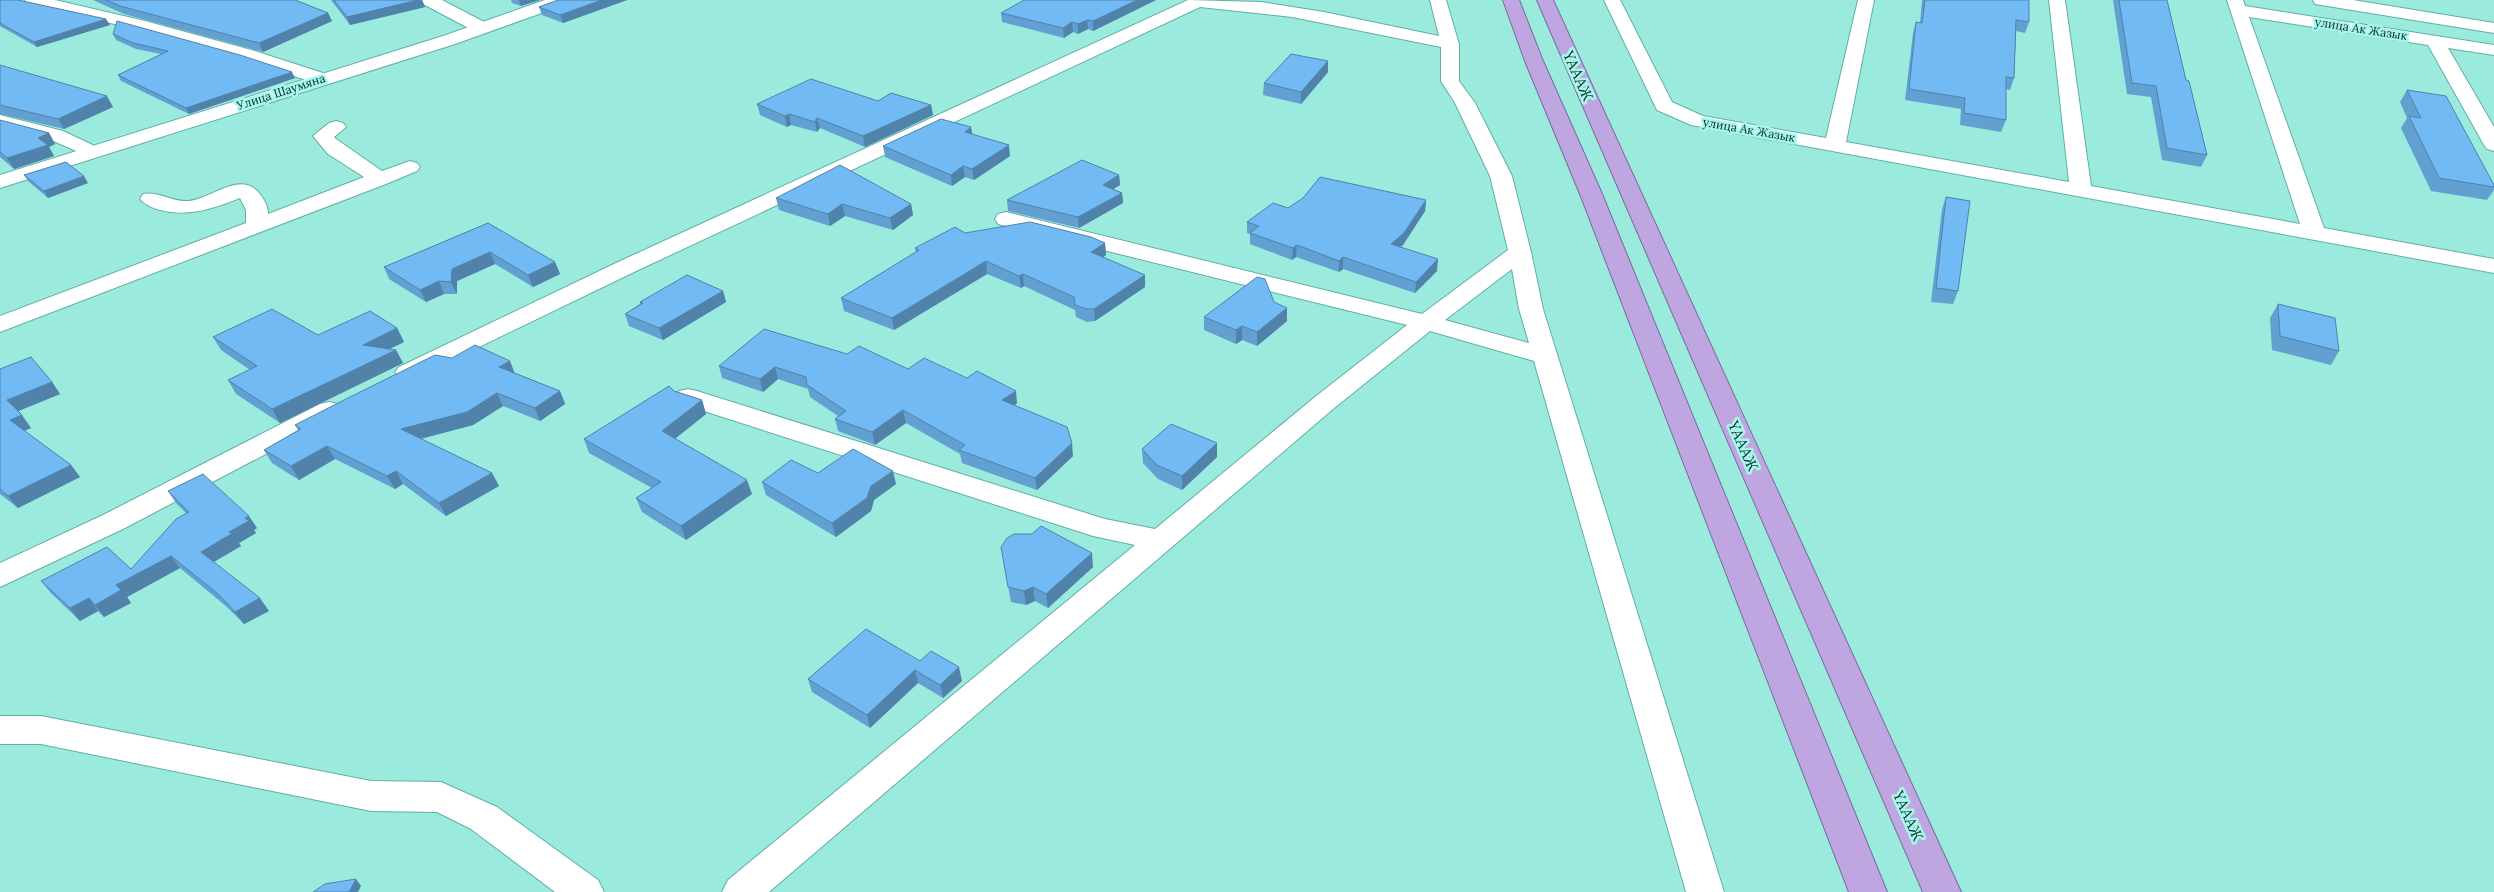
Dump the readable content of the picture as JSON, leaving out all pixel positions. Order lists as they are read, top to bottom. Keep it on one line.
{"streets":{"highway":["ҮАААЖ"],"street":["улица Ак Жазык","Улица Шаумяна"]}}
